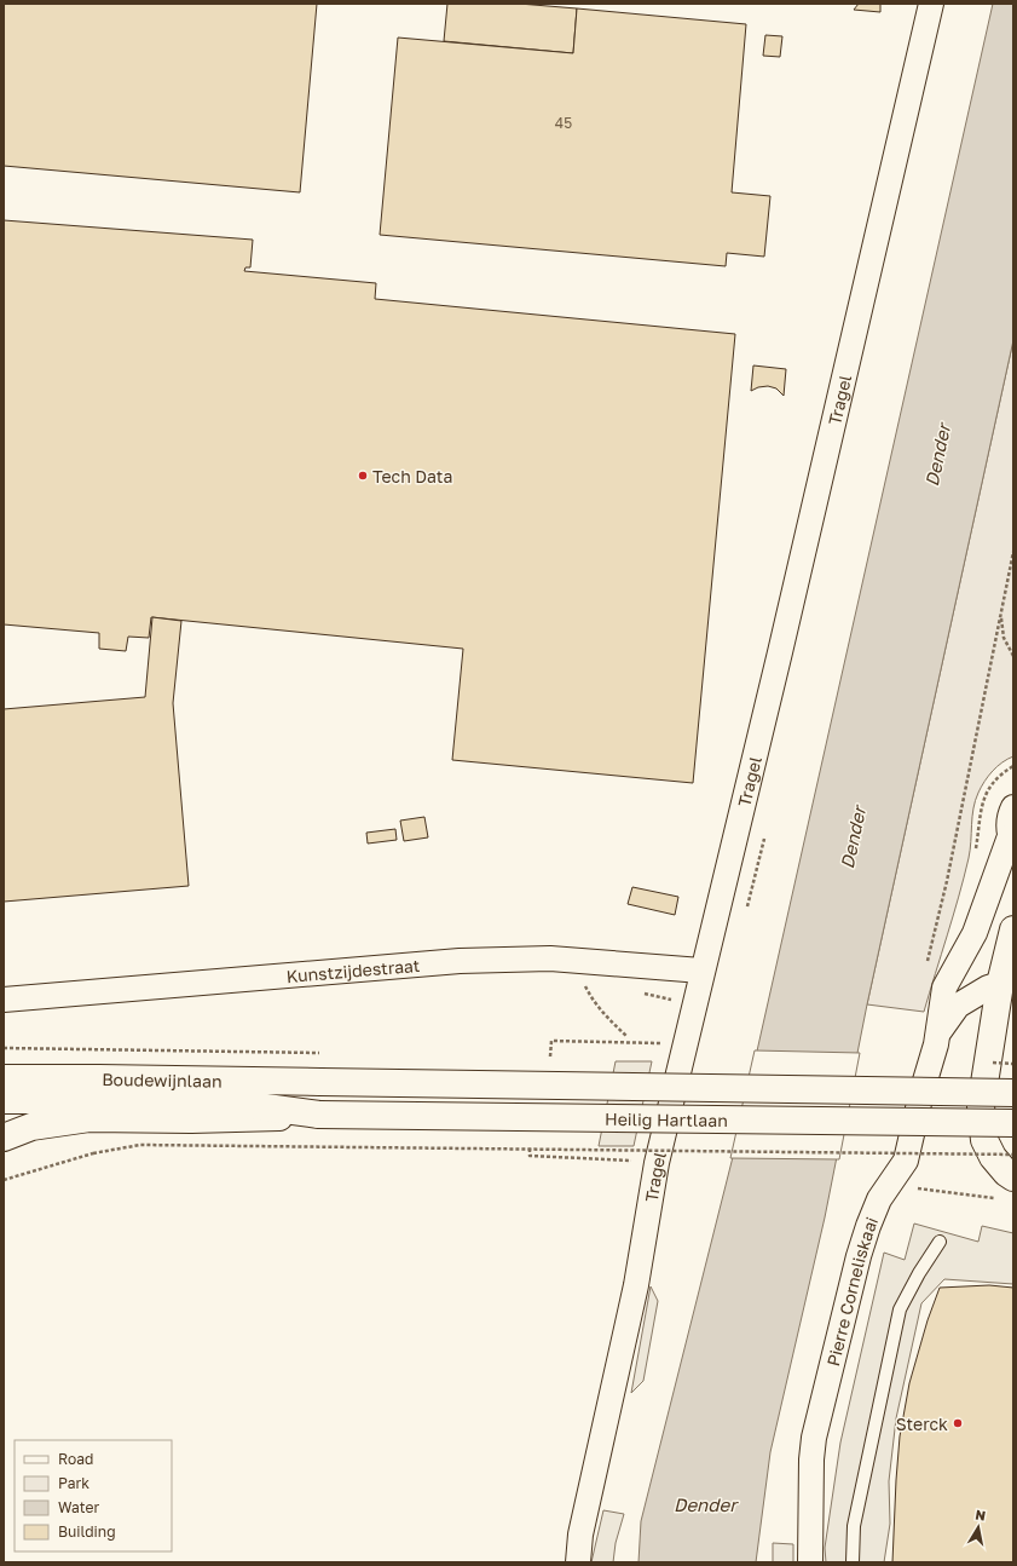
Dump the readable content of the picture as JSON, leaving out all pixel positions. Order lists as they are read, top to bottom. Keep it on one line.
{"streets":{"main road":["Boudewijnlaan","Heilig Hartlaan"],"street":["Tragel","Kunstzijdestraat","Pierre Corneliskaai"]},"crossings":[["Tragel","Kunstzijdestraat"],["Boudewijnlaan","Heilig Hartlaan"]],"water":["Dender"],"places":["Tech Data","Sterck"],"house_numbers":["45"],"legend":["Road","Park","Water","Building"],"north":"top"}
